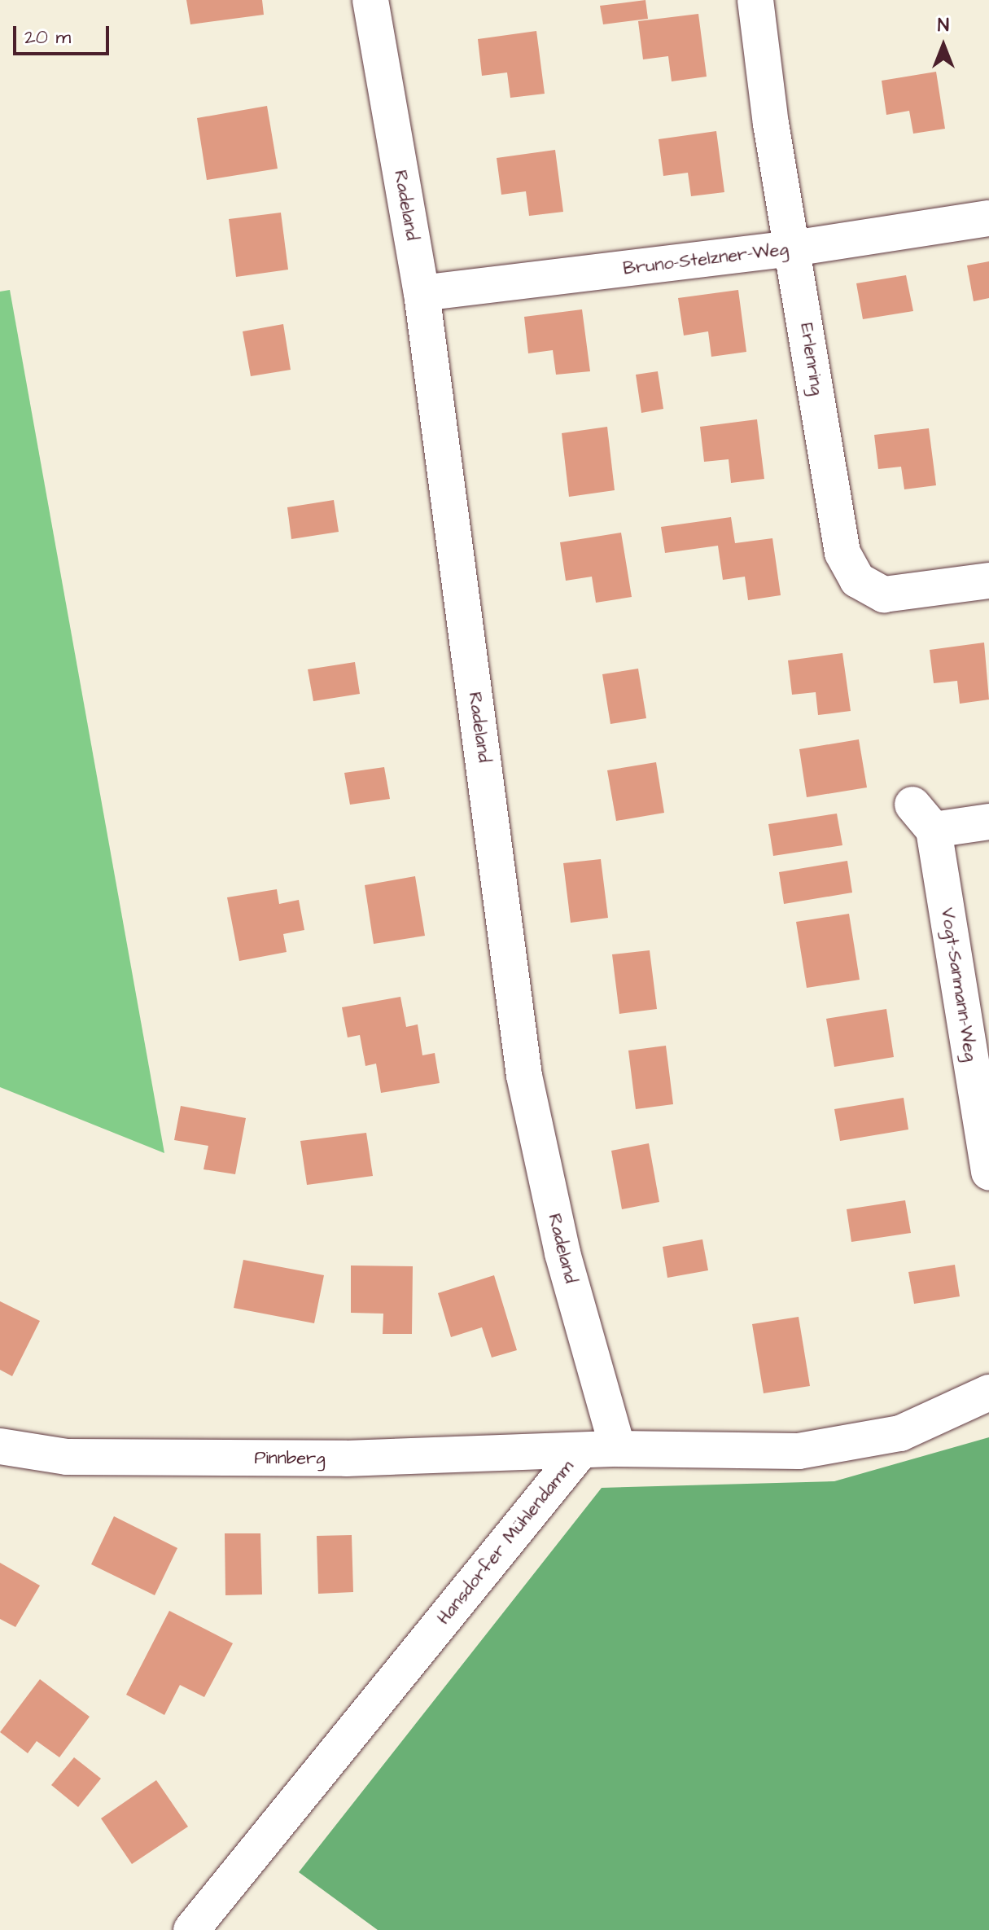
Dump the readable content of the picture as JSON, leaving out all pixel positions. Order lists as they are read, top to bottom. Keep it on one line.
{"streets":{"street":["Radeland","Bruno-Stelzner-Weg","Erlenring","Vogt-Sanmann-Weg","Pinnberg","Hansdorfer Mühlendamm"]},"crossings":[["Radeland","Bruno-Stelzner-Weg"],["Radeland","Hansdorfer Mühlendamm"],["Bruno-Stelzner-Weg","Erlenring"],["Pinnberg","Hansdorfer Mühlendamm"]],"scale_bar":"20 m","north":"top"}
